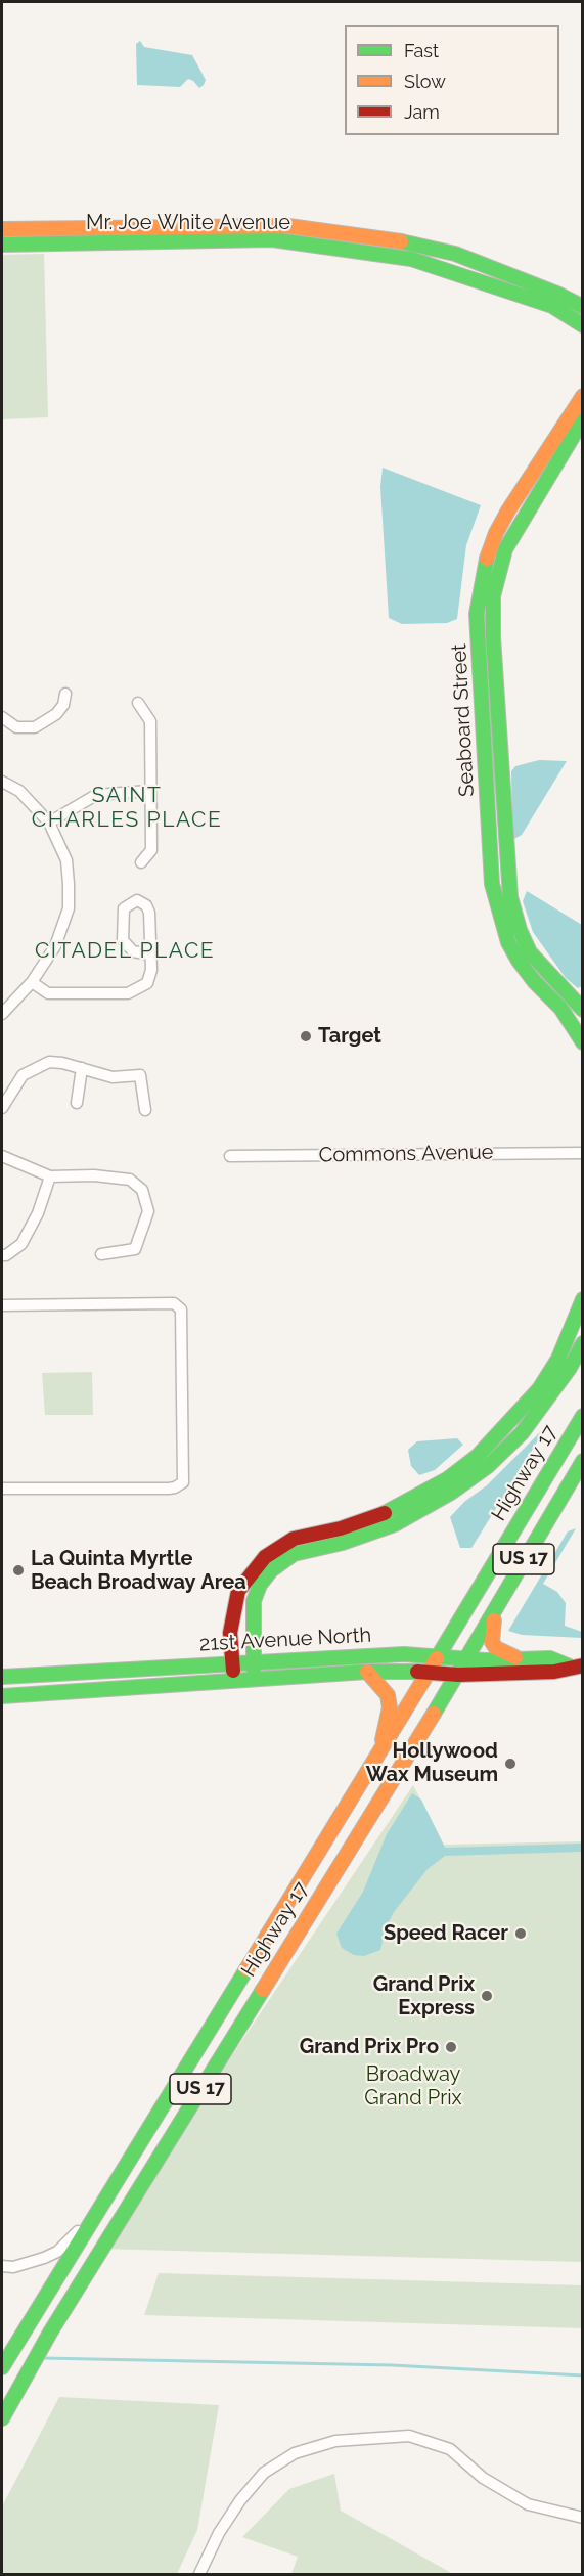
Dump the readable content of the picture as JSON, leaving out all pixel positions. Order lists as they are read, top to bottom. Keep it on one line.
{"streets":{"main road":["Mr. Joe White Avenue","Seaboard Street","Highway 17","US 17","21st Avenue North"],"street":["Commons Avenue"]},"crossings":[["Highway 17","21st Avenue North"]],"districts":["SAINT CHARLES PLACE","CITADEL PLACE"],"parks":["Broadway Grand Prix"],"places":["Target","La Quinta Myrtle Beach Broadway Area","Hollywood Wax Museum","Speed Racer","Grand Prix Express","Grand Prix Pro"],"legend":["Fast","Slow","Jam"]}
